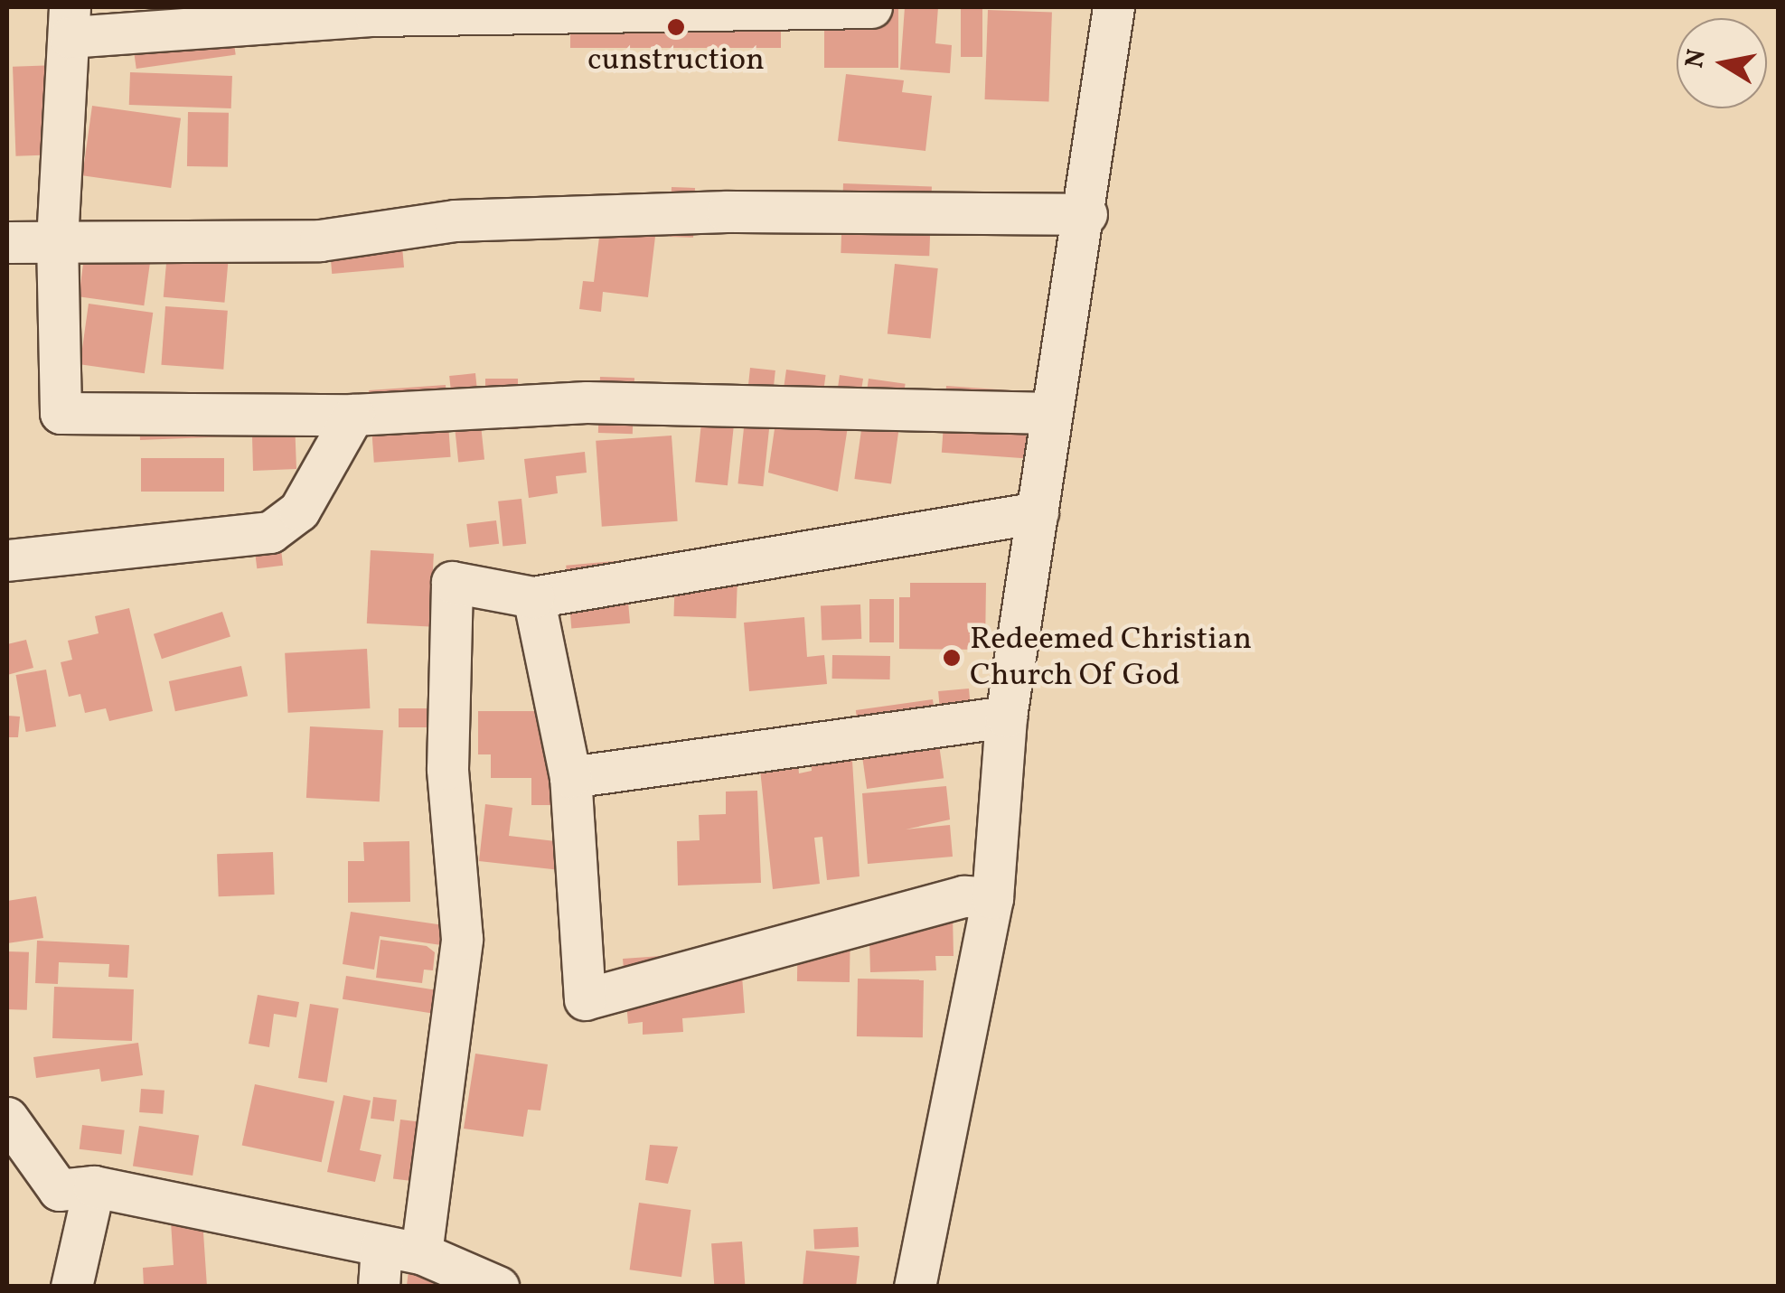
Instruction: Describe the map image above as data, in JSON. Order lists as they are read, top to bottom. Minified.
{"places":["cunstruction","Redeemed Christian Church Of God"],"north":"left"}
